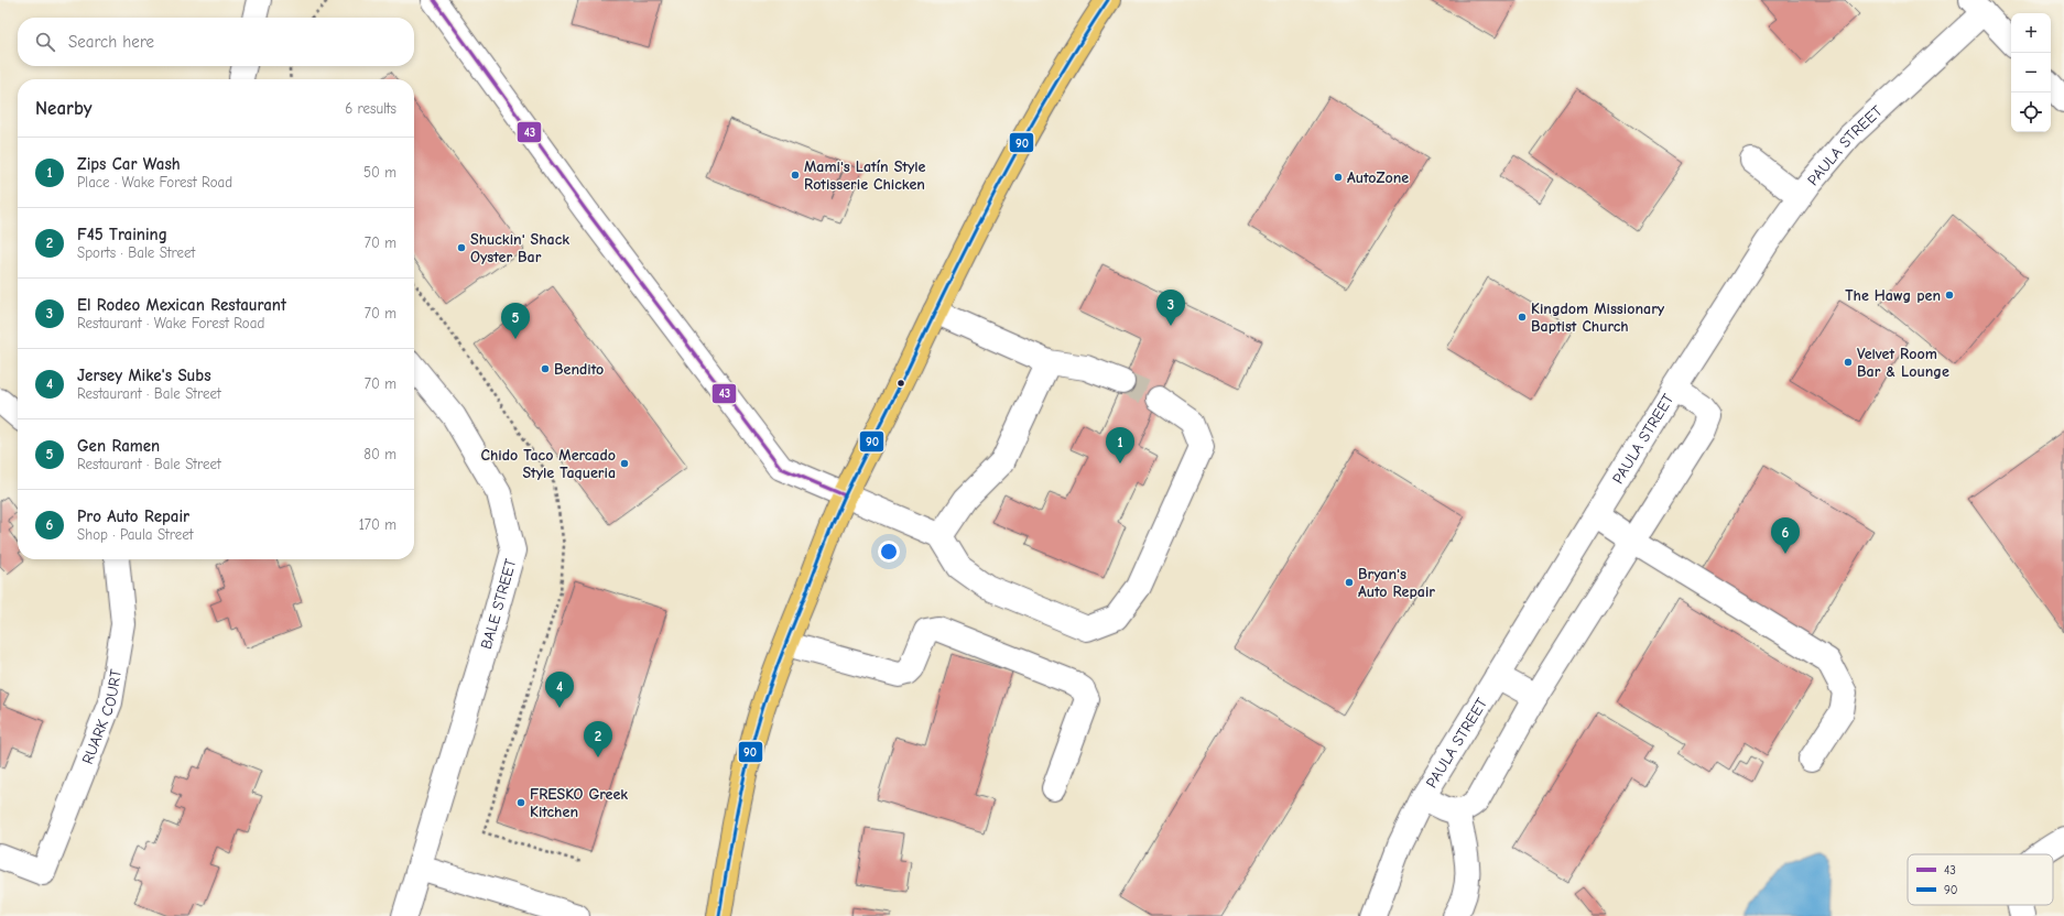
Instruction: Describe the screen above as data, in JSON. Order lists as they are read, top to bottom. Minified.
{"streets":{"street":["PAULA STREET","BALE STREET","RUARK COURT"]},"places":["Mami's Latín Style Rotisserie Chicken","AutoZone","Shuckin' Shack Oyster Bar","The Hawg pen","Kingdom Missionary Baptist Church","Velvet Room Bar & Lounge","Bendito","Chido Taco Mercado Style Taqueria","Bryan's Auto Repair","FRESKO Greek Kitchen"],"lines":["transit line 43","transit line 90"],"legend":["43","90"],"page":{"map_buttons":["+","−"],"search":"Search here","heading":["Nearby","6 results"],"list":[{"mark":"1","name":"Zips Car Wash","note":"Place · Wake Forest Road","value":"50 m"},{"mark":"2","name":"F45 Training","note":"Sports · Bale Street","value":"70 m"},{"mark":"3","name":"El Rodeo Mexican Restaurant","note":"Restaurant · Wake Forest Road","value":"70 m"},{"mark":"4","name":"Jersey Mike's Subs","note":"Restaurant · Bale Street","value":"70 m"},{"mark":"5","name":"Gen Ramen","note":"Restaurant · Bale Street","value":"80 m"},{"mark":"6","name":"Pro Auto Repair","note":"Shop · Paula Street","value":"170 m"}],"pins":["3","5","1","6","4","2"]}}
